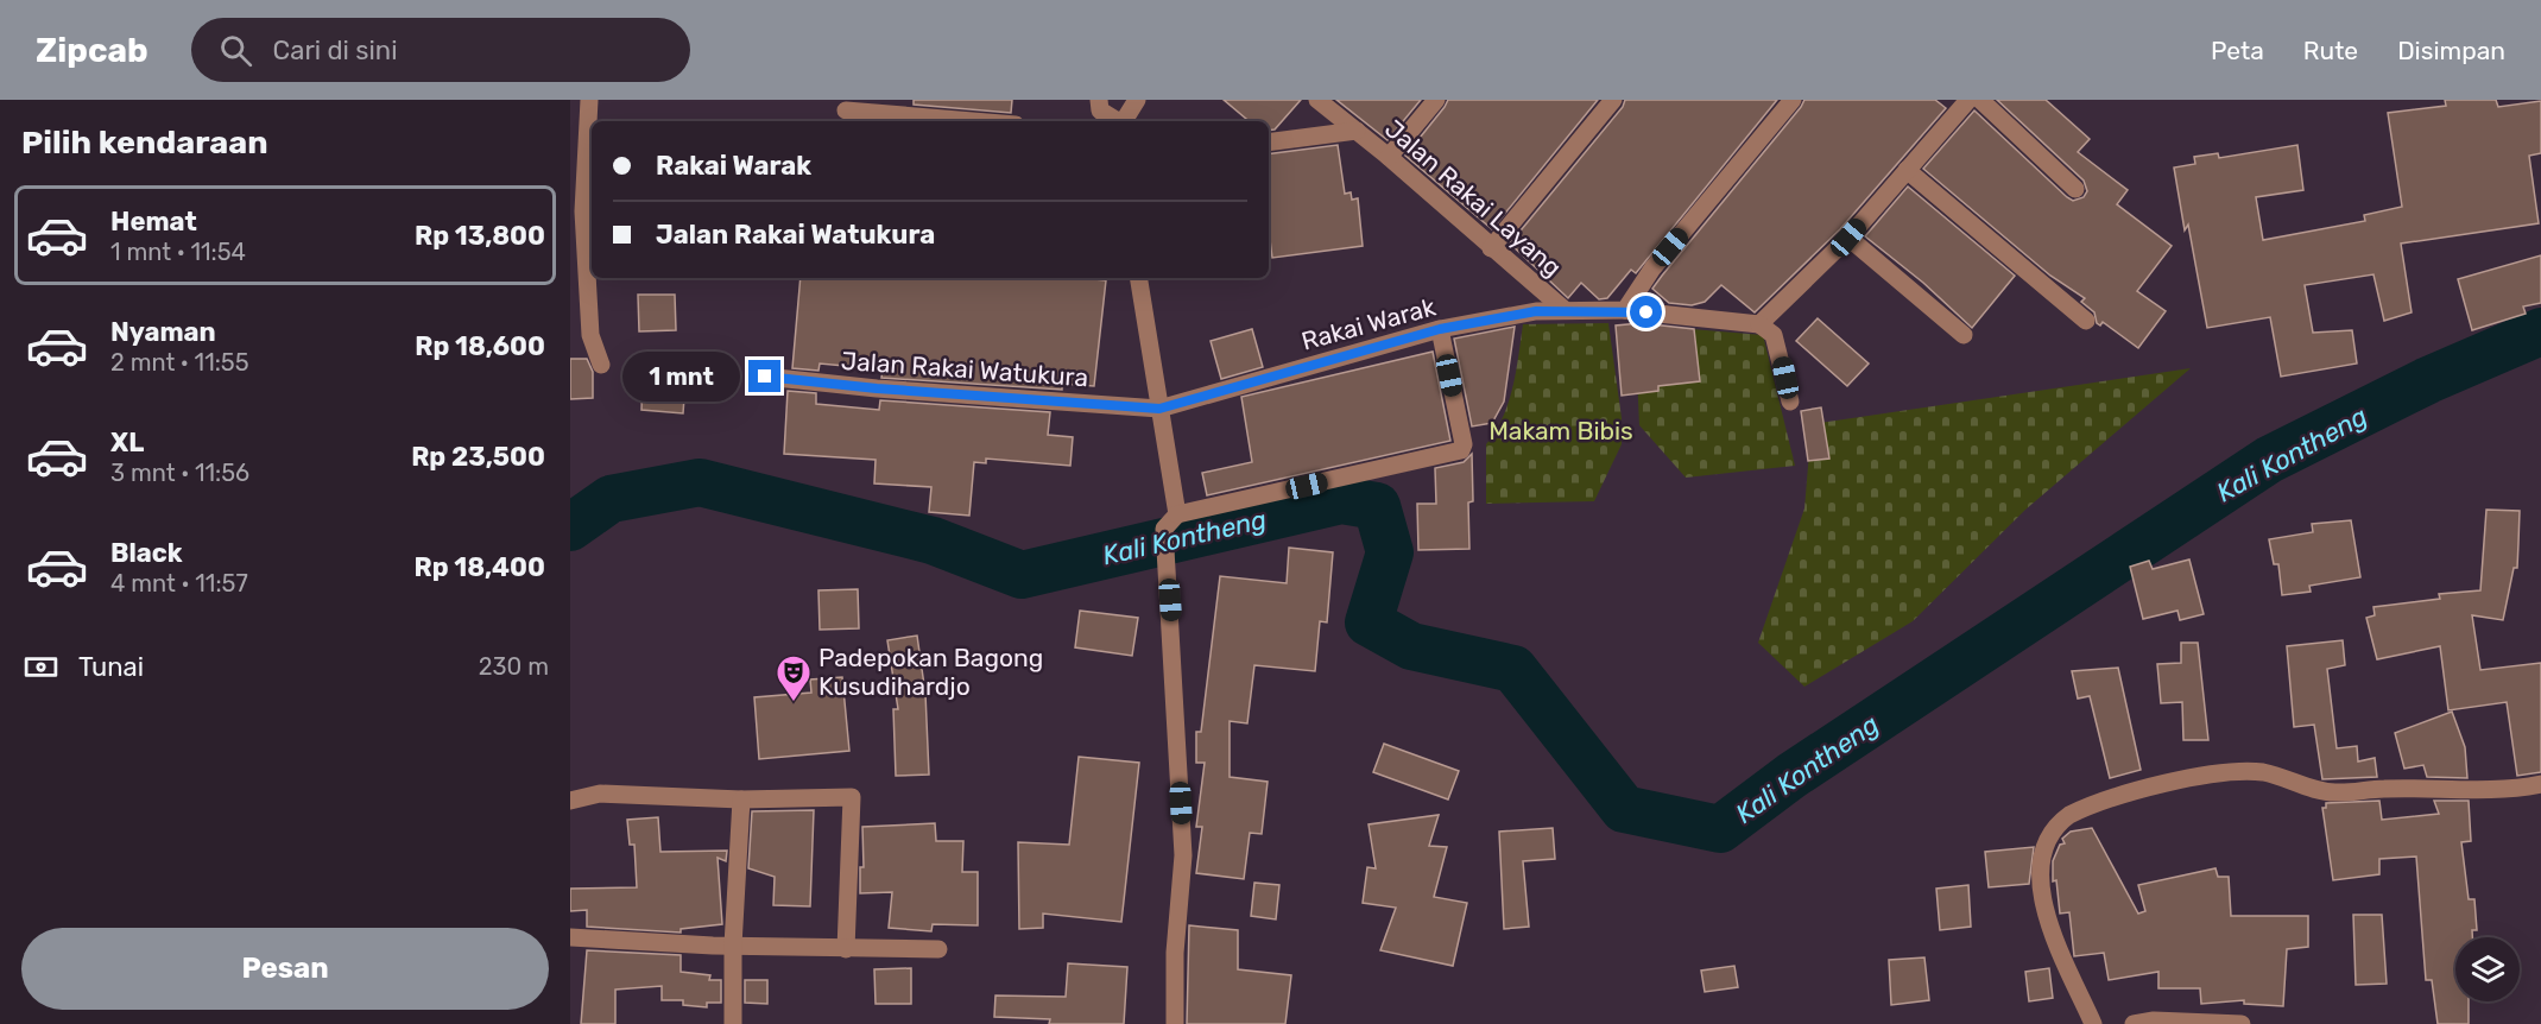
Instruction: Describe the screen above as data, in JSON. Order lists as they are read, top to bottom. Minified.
{"streets":{"street":["Jalan Rakai Layang","Rakai Warak","Jalan Rakai Watukura"]},"crossings":[["Jalan Rakai Layang","Rakai Warak"],["Rakai Warak","Jalan Rakai Watukura"]],"water":["Kali Kontheng"],"parks":["Makam Bibis"],"places":{"theatre":["Padepokan Bagong Kusudihardjo"]},"page":{"header":"Zipcab","search":"Cari di sini","nav":["Peta","Rute","Disimpan"],"heading":"Pilih kendaraan","banner":["Rakai Warak","Jalan Rakai Watukura"],"list":[{"name":"Hemat","note":"1 mnt · 11:54","value":"Rp 13,800"},{"name":"Nyaman","note":"2 mnt · 11:55","value":"Rp 18,600"},{"name":"XL","note":"3 mnt · 11:56","value":"Rp 23,500"},{"name":"Black","note":"4 mnt · 11:57","value":"Rp 18,400"}],"bubble":"1 mnt","pay":["Tunai","230 m"],"buttons":"Pesan"}}
